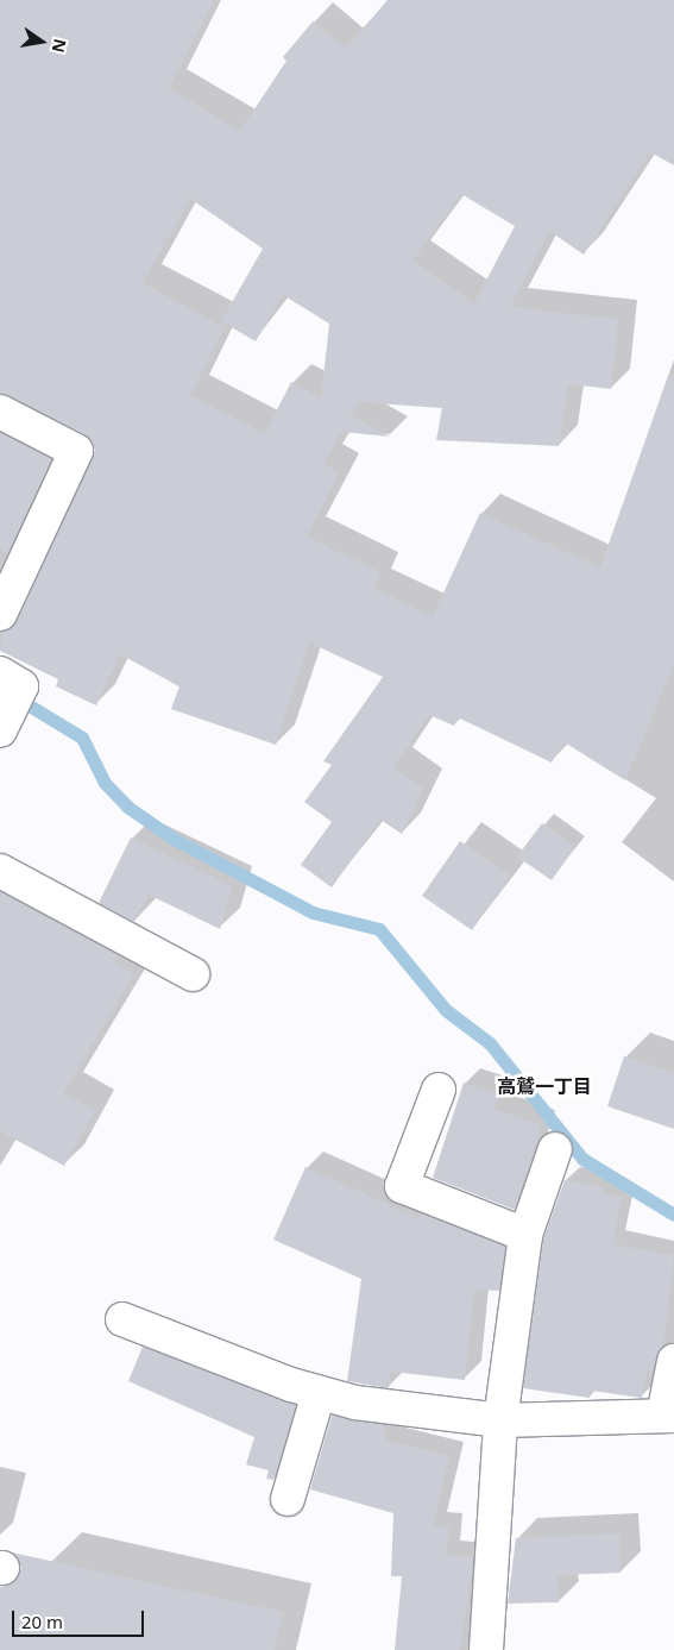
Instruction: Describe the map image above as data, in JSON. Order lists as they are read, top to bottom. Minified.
{"districts":["高鷲一丁目"],"scale_bar":"20 m","north":"right"}
